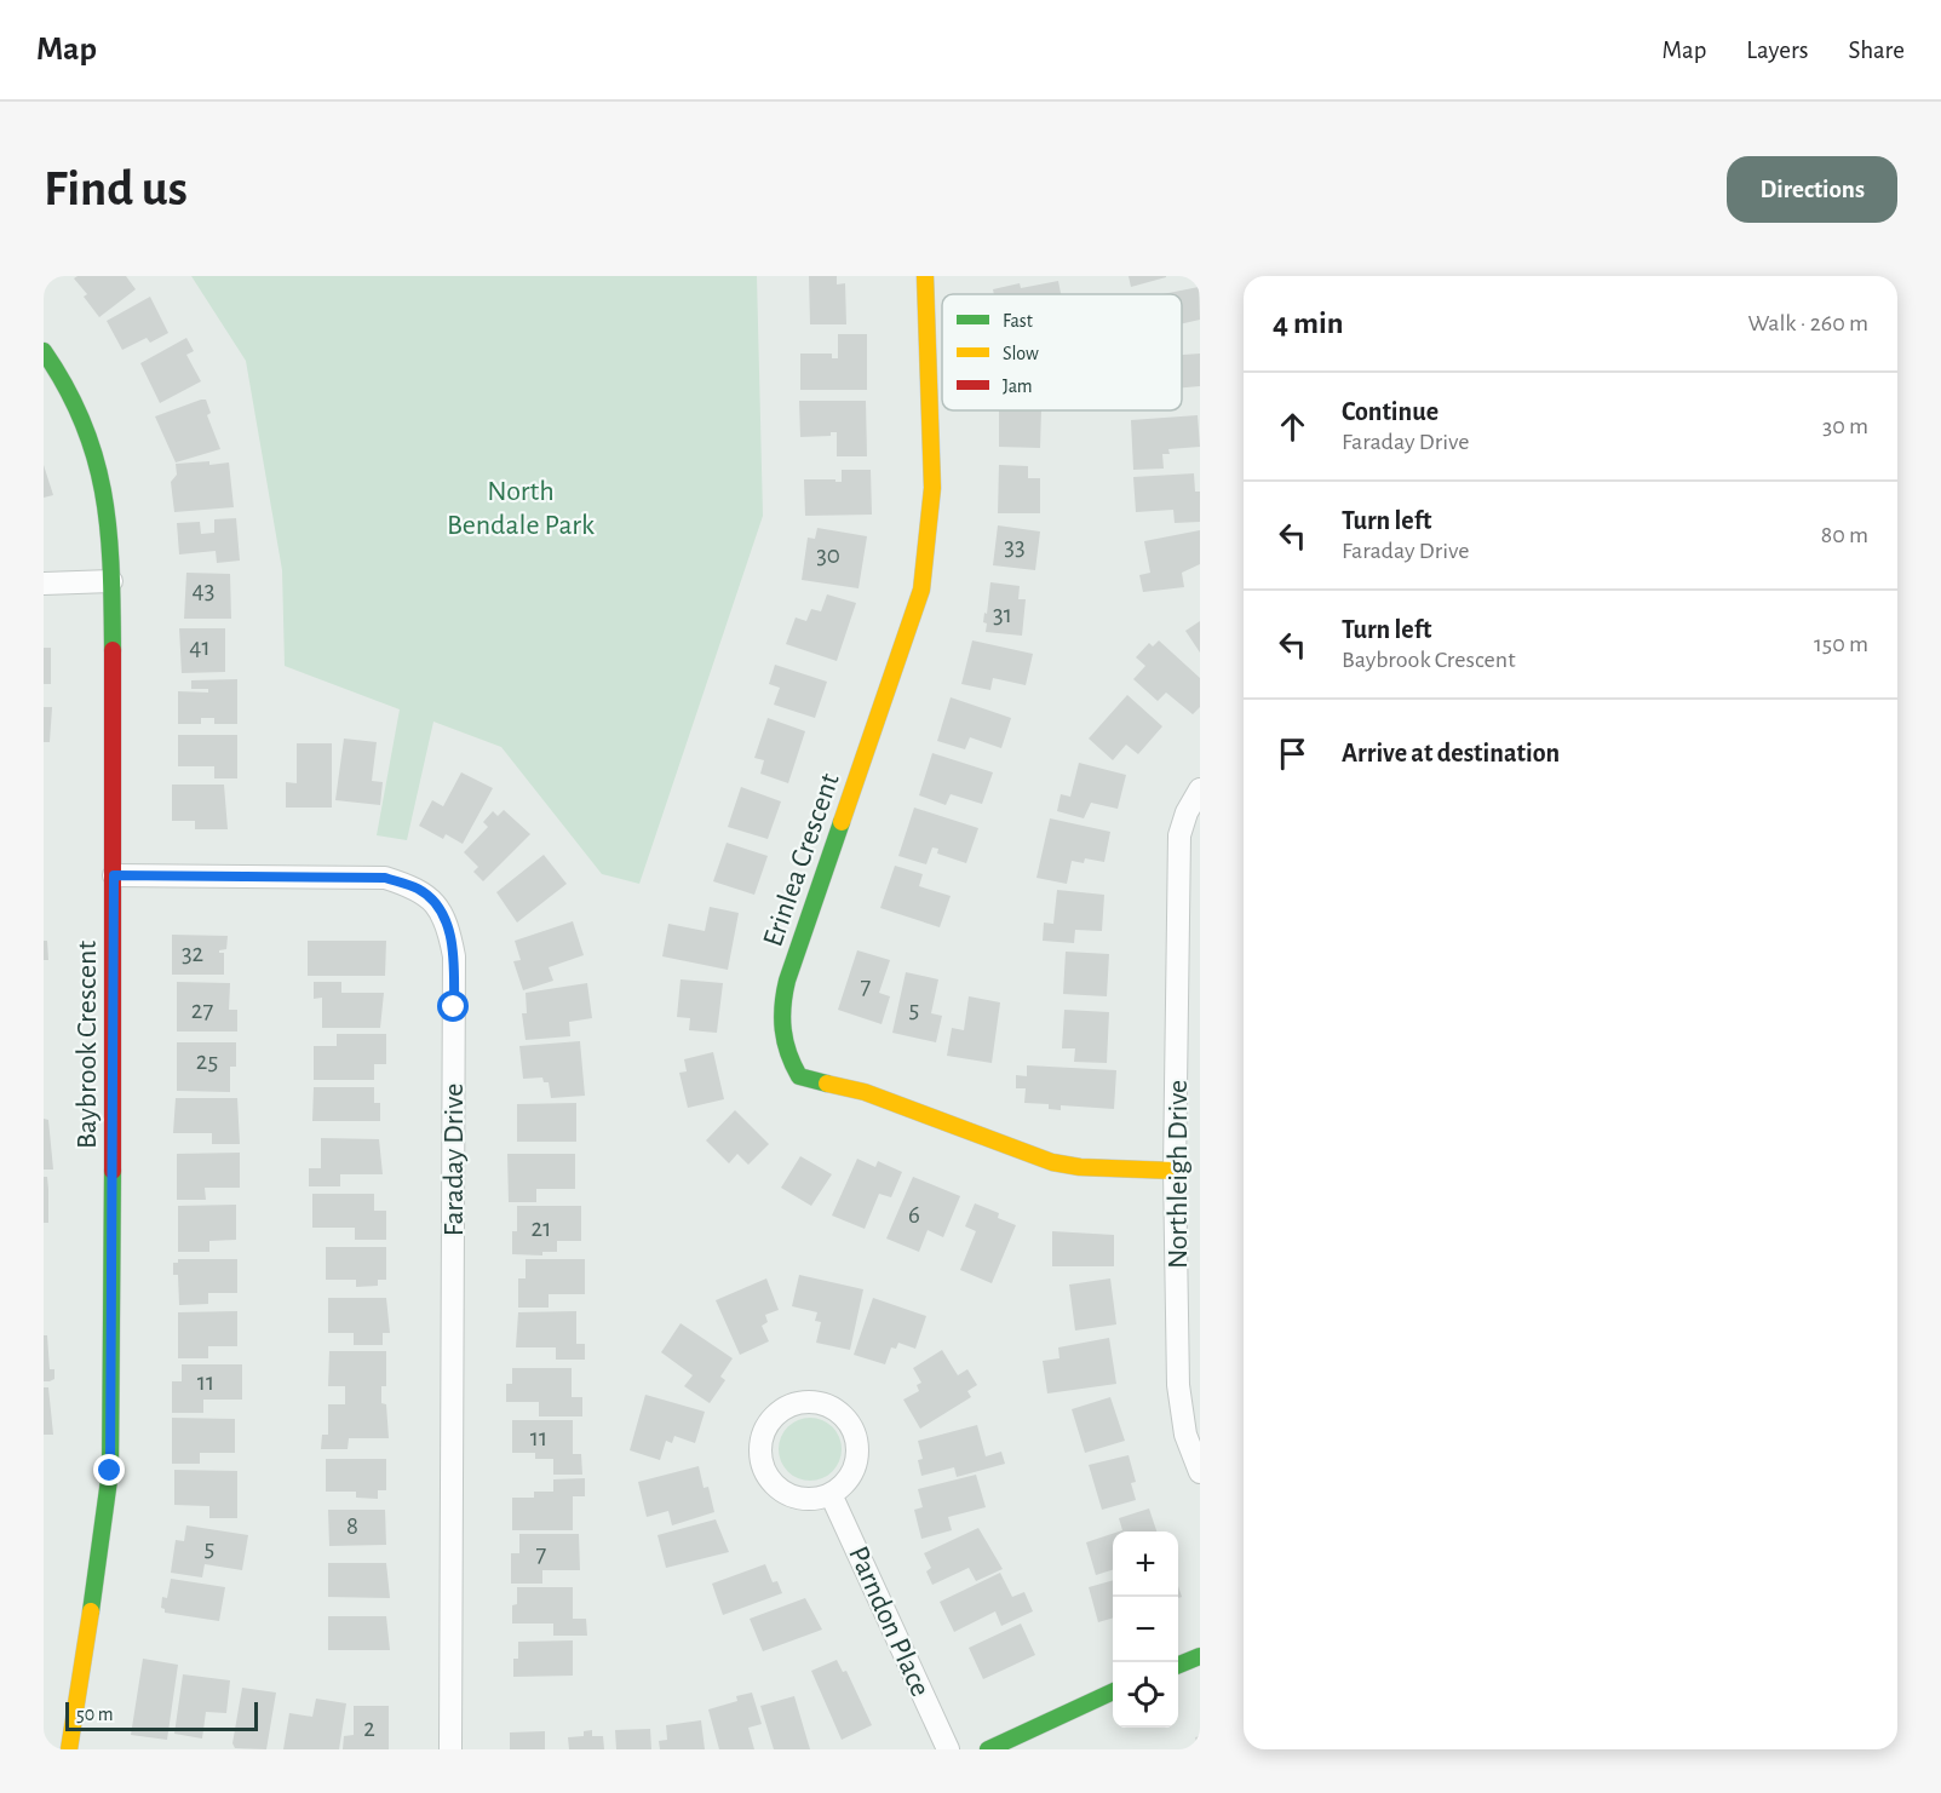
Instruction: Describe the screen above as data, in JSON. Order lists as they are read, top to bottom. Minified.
{"streets":{"street":["Erinlea Crescent","Baybrook Crescent","Faraday Drive","Northleigh Drive","Parndon Place"]},"crossings":[["Erinlea Crescent","Northleigh Drive"],["Baybrook Crescent","Faraday Drive"]],"parks":["North Bendale Park"],"house_numbers":["33","30","43","31","41","32","7","5","27","25","6","21","11","11","8","5","7","2"],"legend":["Fast","Slow","Jam"],"scale_bar":"50 m","page":{"header":"Map","nav":["Map","Layers","Share"],"buttons":"Directions","title":"Find us","heading":["4 min","Walk · 260 m"],"list":[["Continue","Faraday Drive","30 m"],["Turn left","Faraday Drive","80 m"],["Turn left","Baybrook Crescent","150 m"],"Arrive at destination"],"map_buttons":["+","−"],"scale":"50 m"}}
